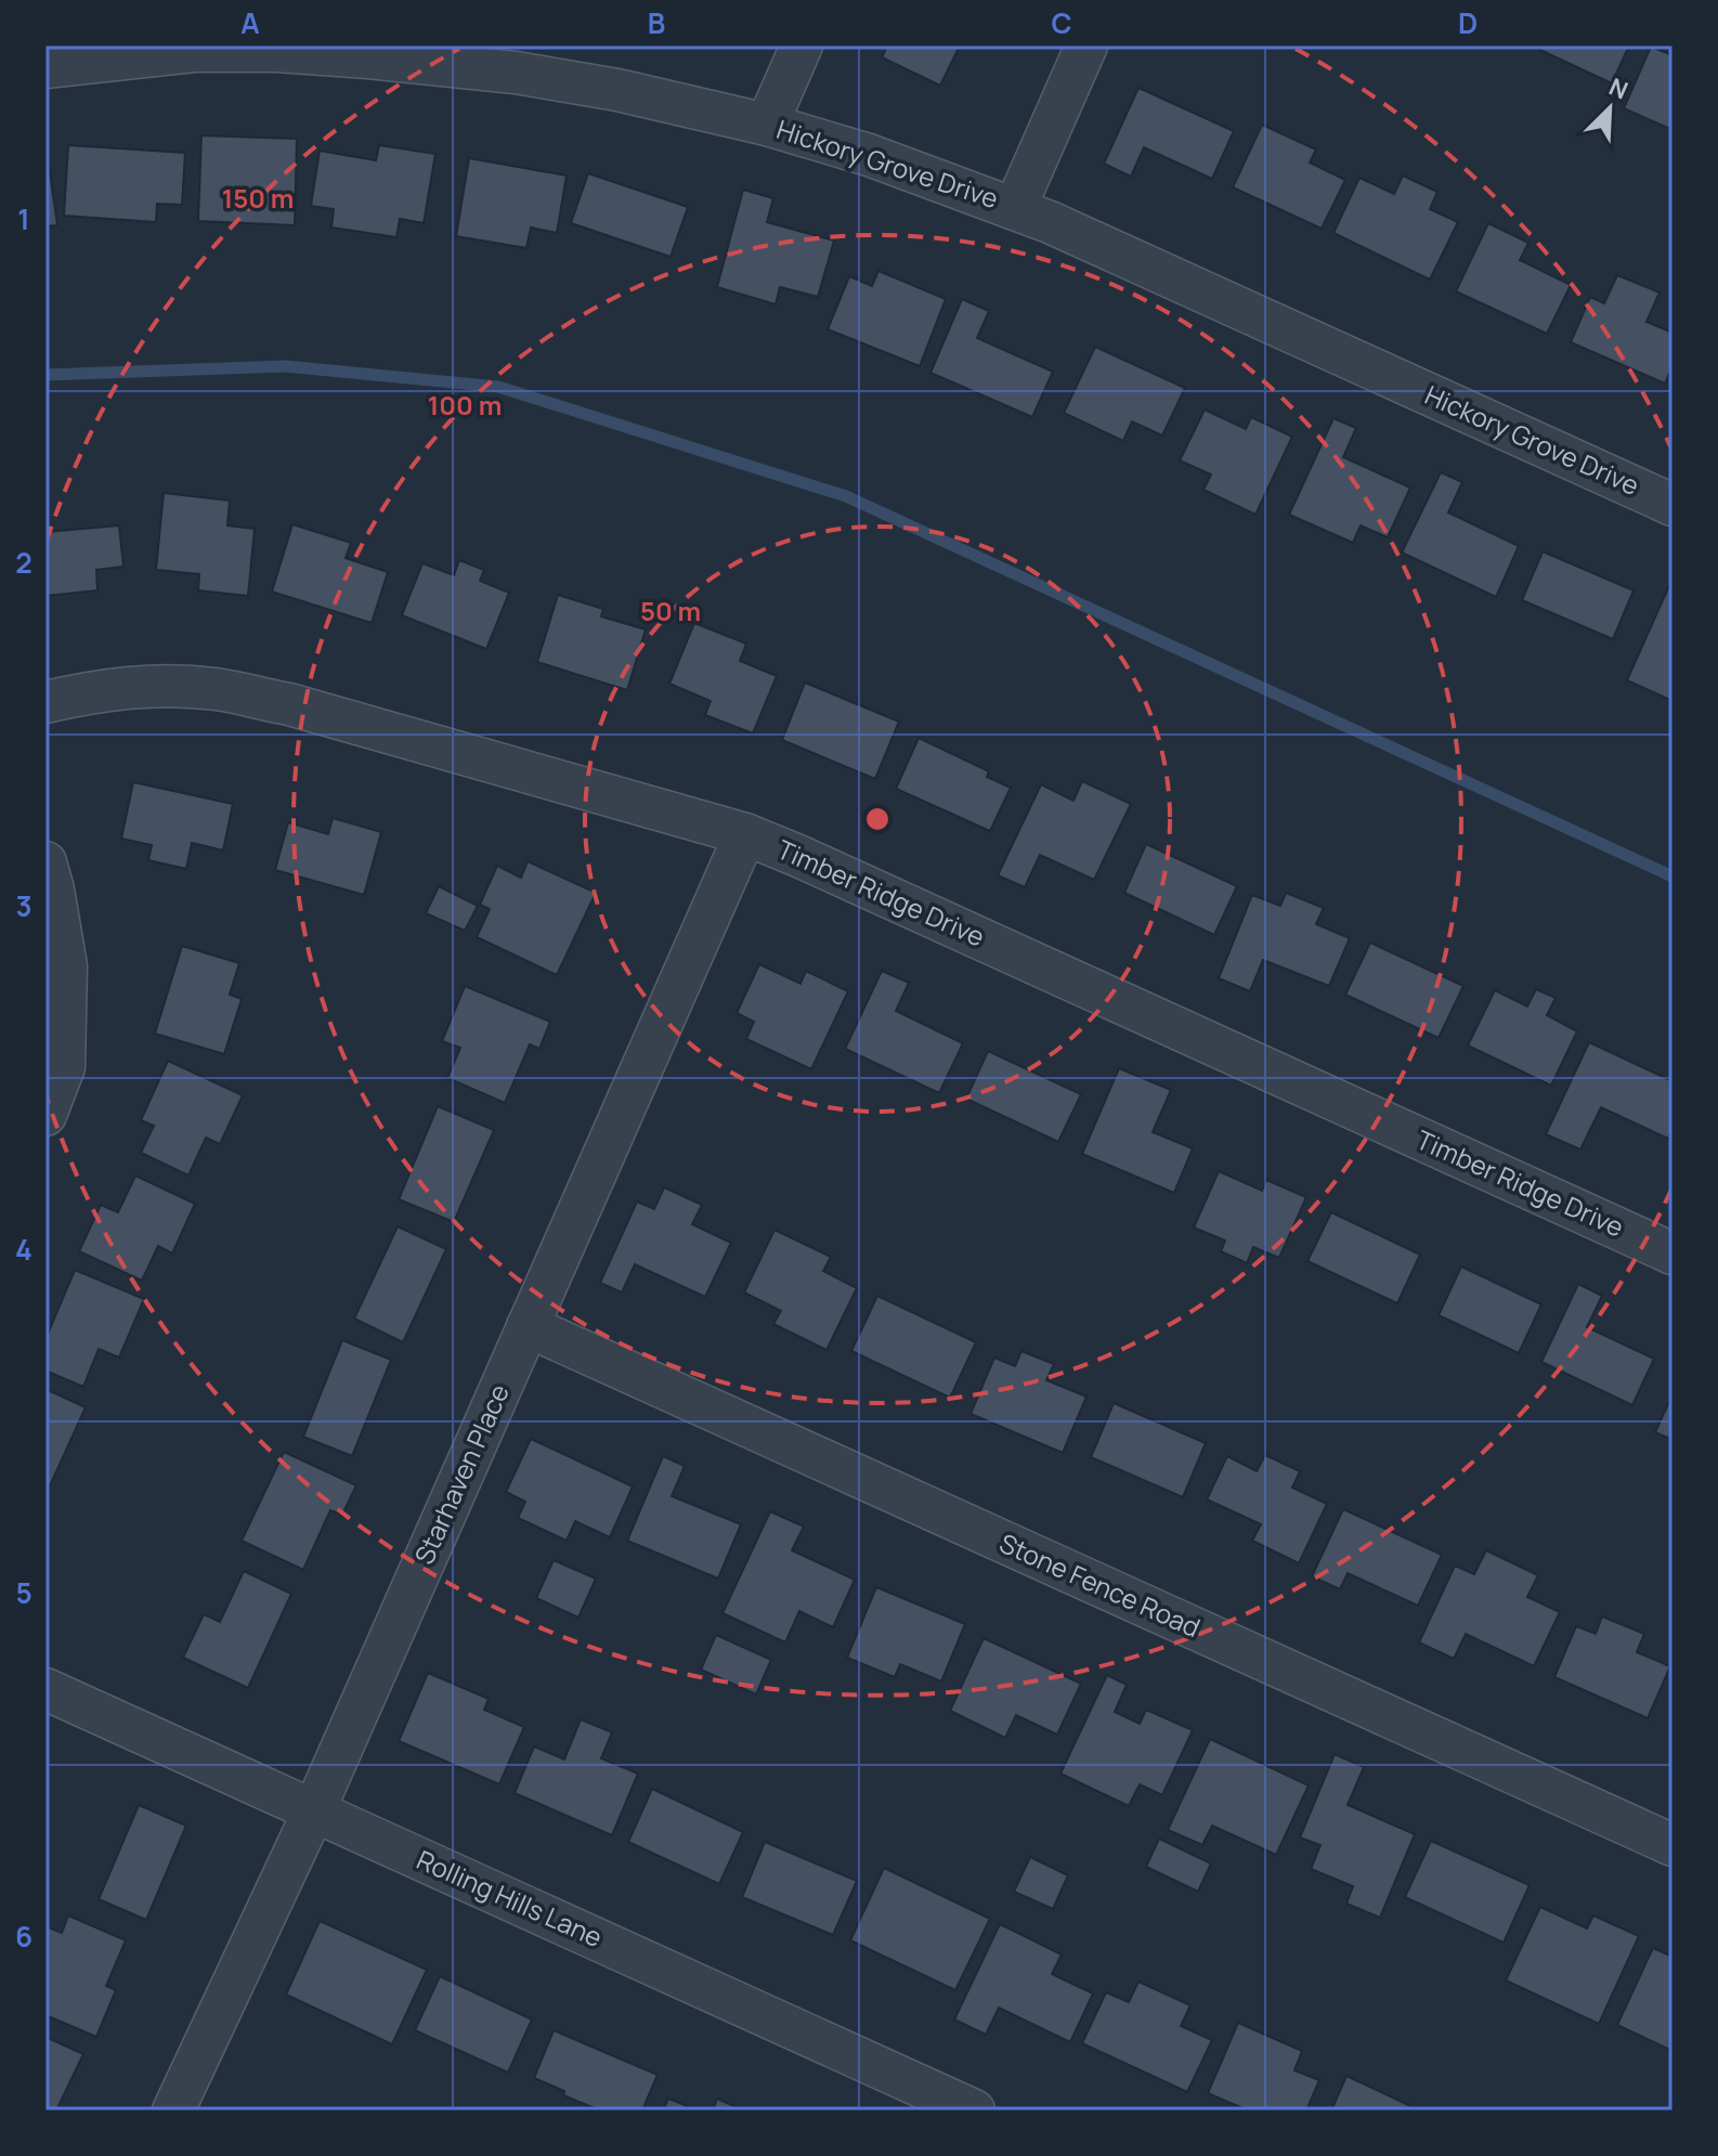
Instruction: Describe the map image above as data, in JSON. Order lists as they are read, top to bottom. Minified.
{"streets":{"street":["Hickory Grove Drive","Timber Ridge Drive","Starhaven Place","Stone Fence Road","Rolling Hills Lane"]},"crossings":[["Timber Ridge Drive","Starhaven Place"],["Starhaven Place","Stone Fence Road"],["Starhaven Place","Rolling Hills Lane"]],"north":"top right","grid":{"columns":["A","B","C","D"],"rows":["1","2","3","4","5","6"]},"rings":["150 m","100 m","50 m"]}
